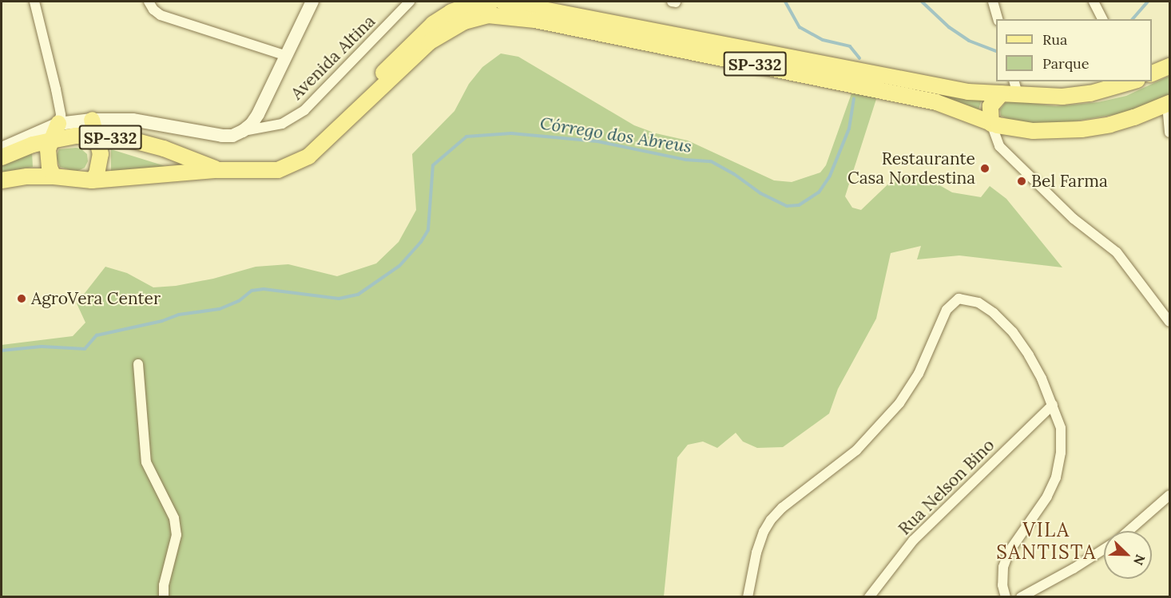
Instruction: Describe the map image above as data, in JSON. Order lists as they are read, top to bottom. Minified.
{"streets":{"main road":["SP-332"],"street":["Avenida Altina","Rua Nelson Bino"]},"districts":["VILA SANTISTA"],"water":["Córrego dos Abreus"],"places":["Restaurante Casa Nordestina","Bel Farma","AgroVera Center"],"legend":["Rua","Parque"],"north":"bottom right"}
